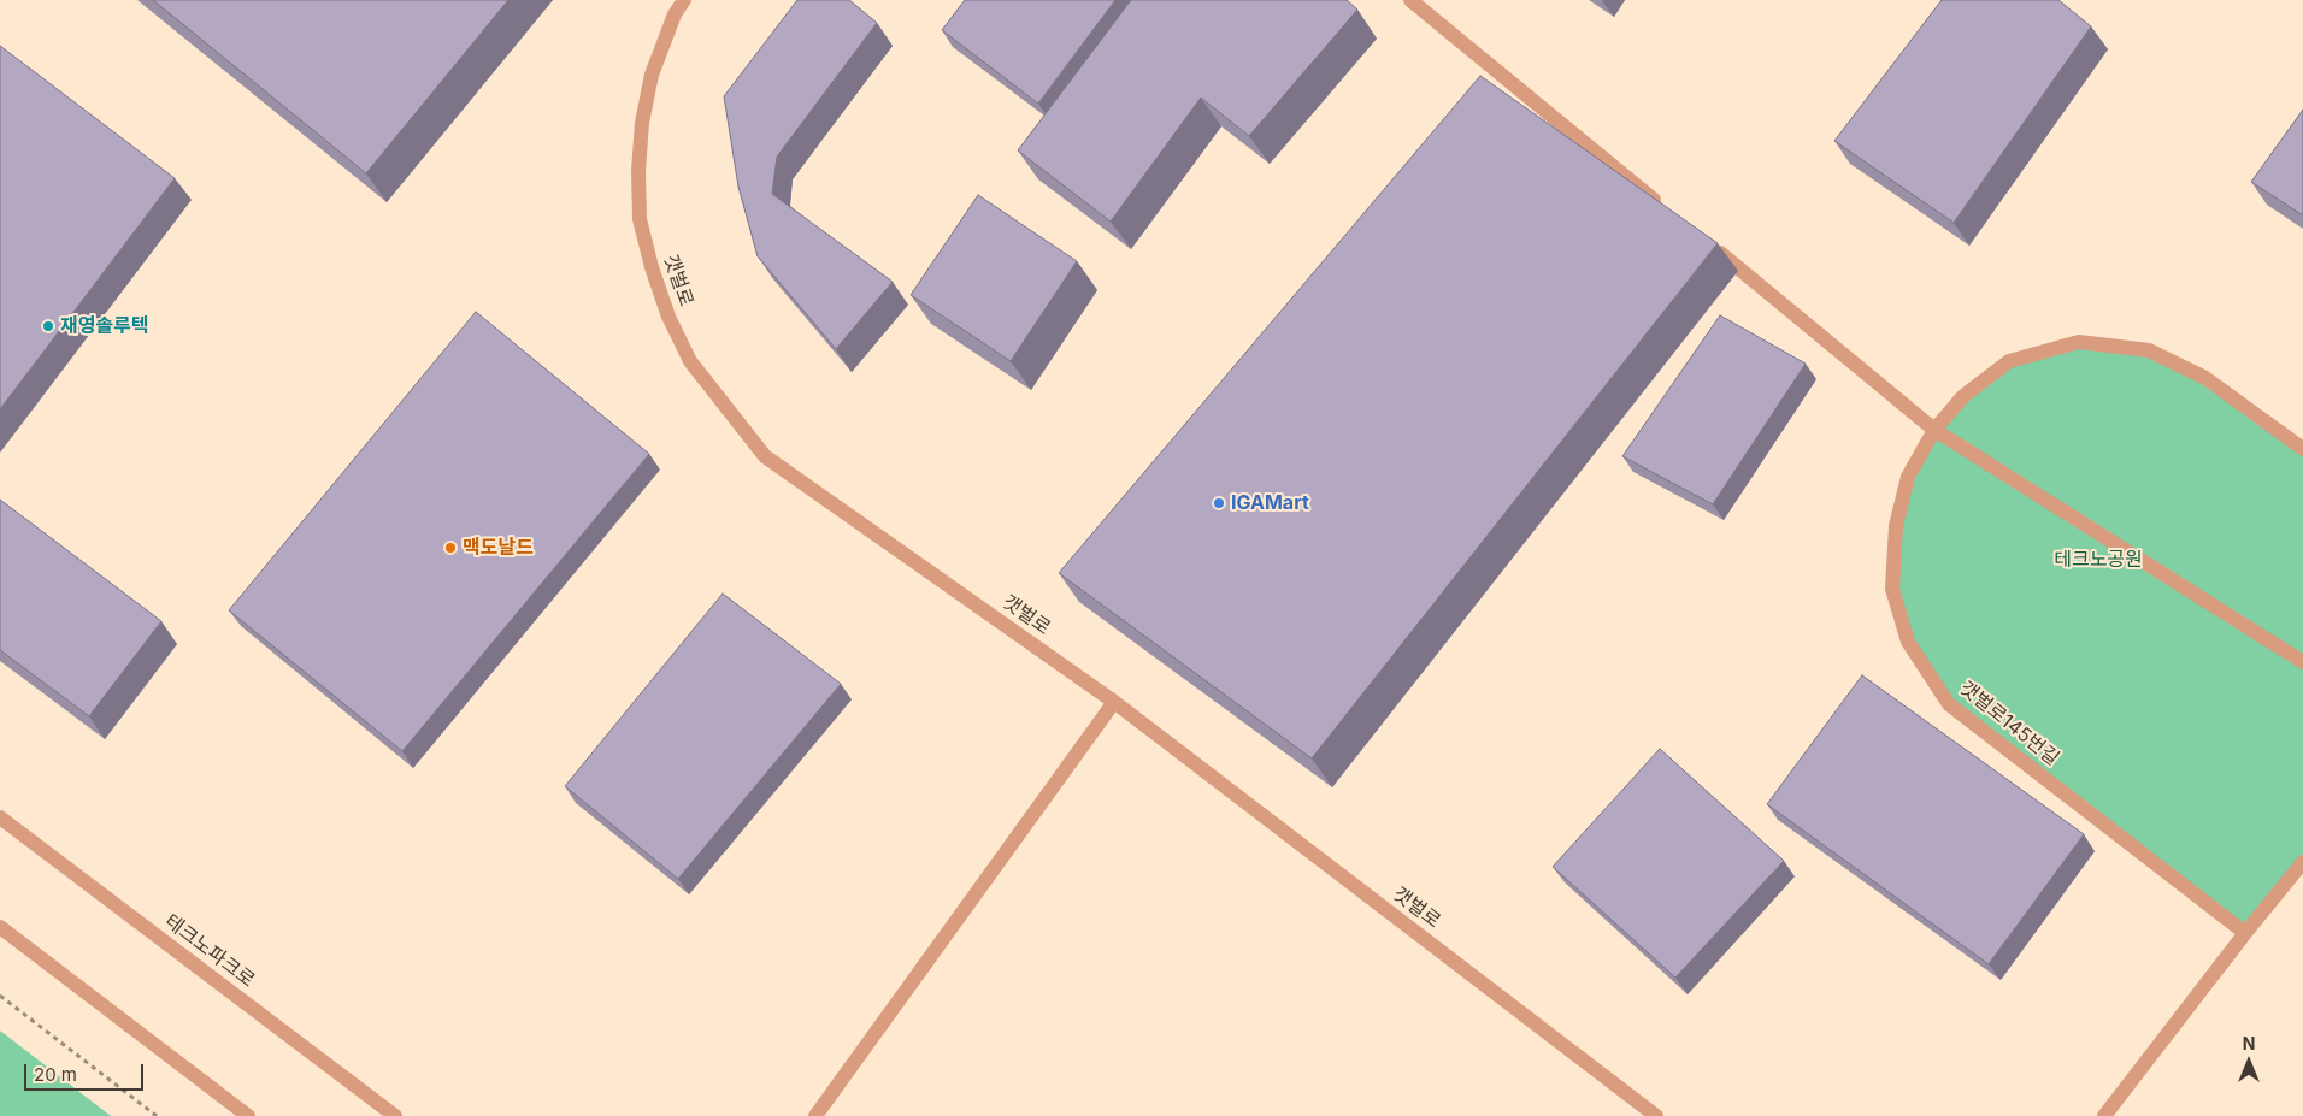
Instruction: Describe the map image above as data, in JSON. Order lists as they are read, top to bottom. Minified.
{"streets":{"street":["갯벌로","갯벌로145번길","테크노파크로"]},"parks":["테크노공원"],"places":["재영솔루텍","IGAMart","맥도날드"],"scale_bar":"20 m","north":"top"}
